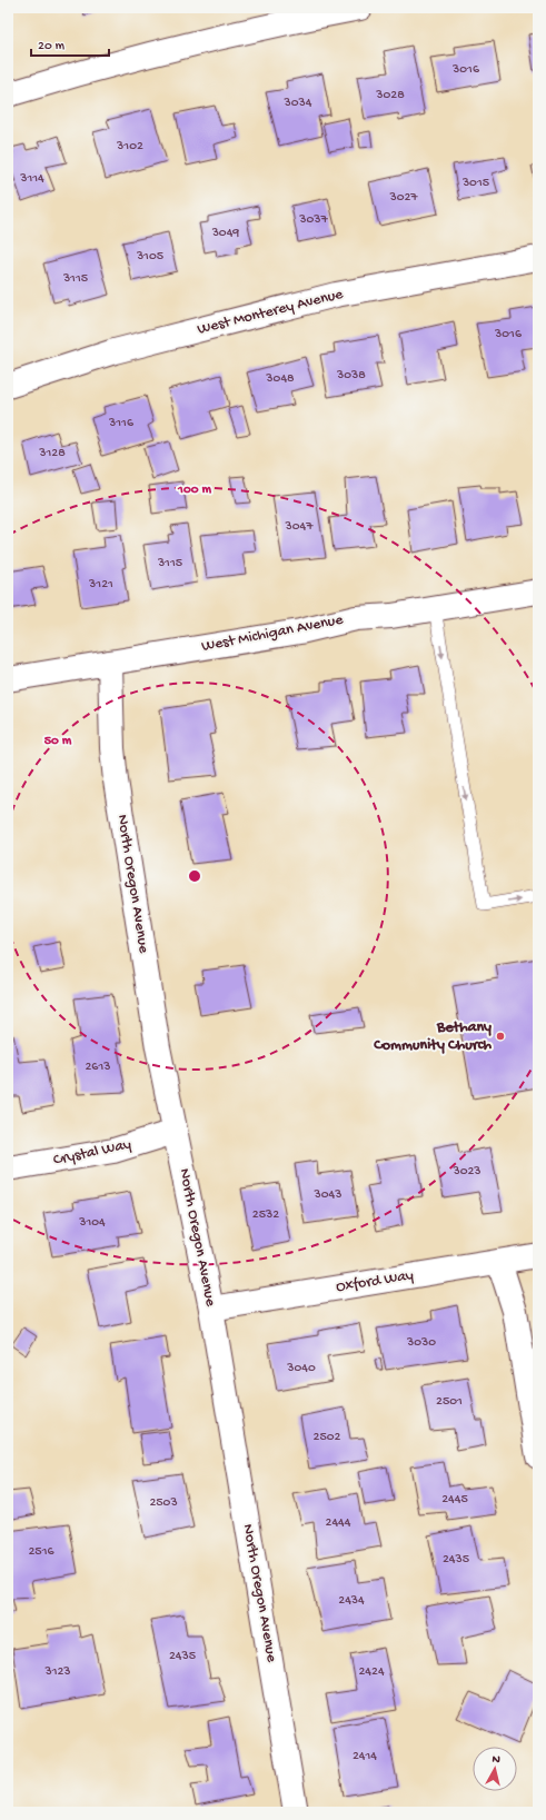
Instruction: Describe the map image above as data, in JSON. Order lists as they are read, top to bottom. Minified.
{"streets":{"street":["West Monterey Avenue","West Michigan Avenue","North Oregon Avenue","Crystal Way","Oxford Way"]},"crossings":[["West Michigan Avenue","North Oregon Avenue"],["North Oregon Avenue","Crystal Way"],["North Oregon Avenue","Oxford Way"]],"places":["Bethany Community Church"],"house_numbers":["3016","3028","3034","3102","3114","3015","3027","3037","3049","3105","3115","3016","3038","3048","3116","3128","3047","3115","3121","2613","3023","3043","2532","3104","3030","3040","2501","2502","2445","2503","2444","2516","2435","2434","2435","3123","2424","2414"],"scale_bar":"20 m","north":"top","rings":["100 m","50 m"]}
